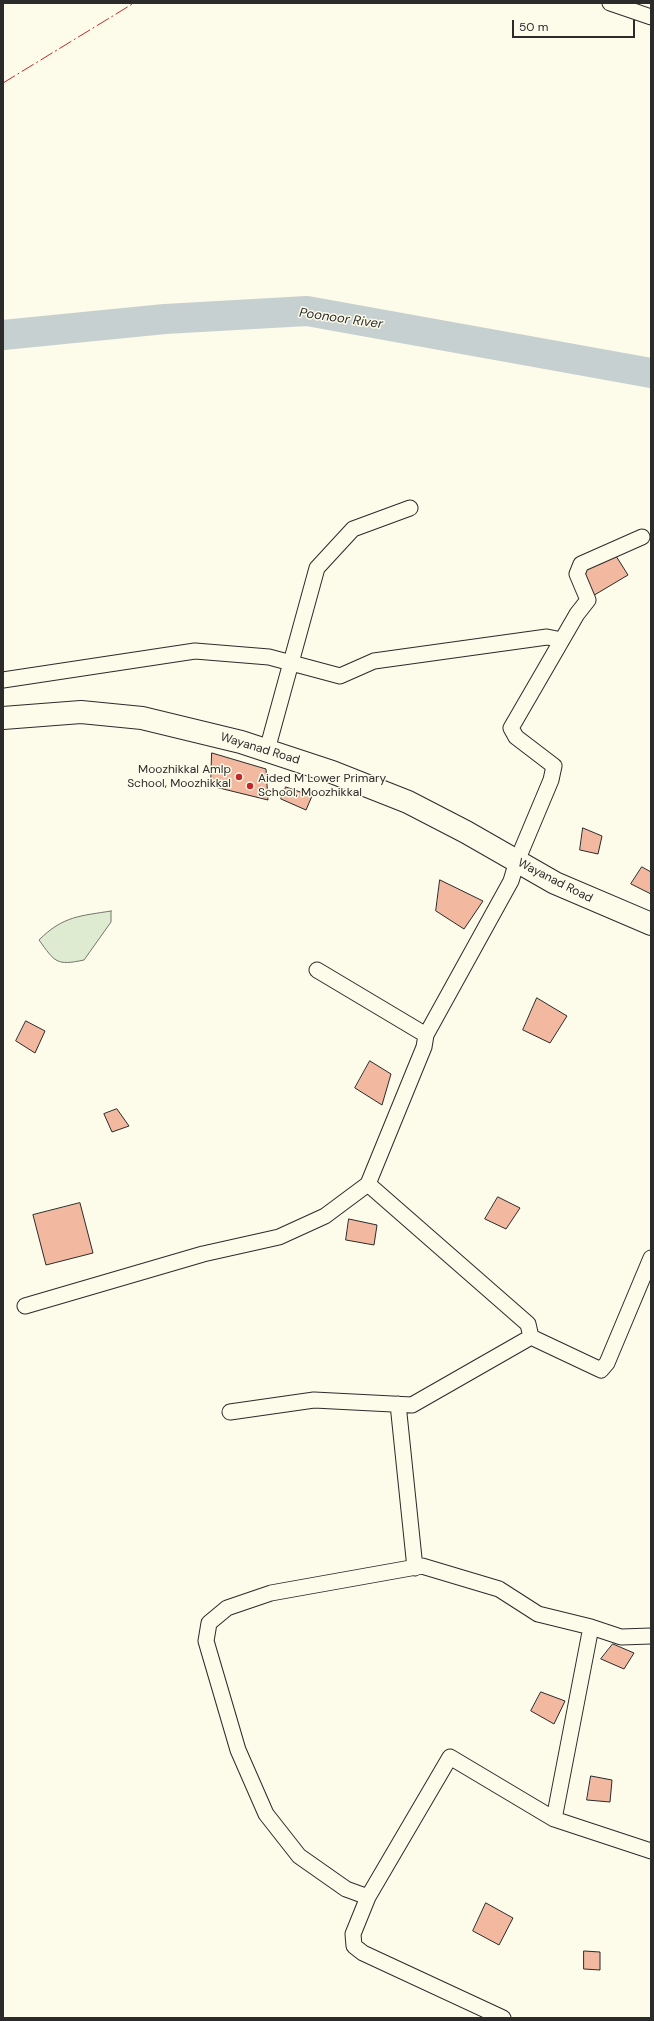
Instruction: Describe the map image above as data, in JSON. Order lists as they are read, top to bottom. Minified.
{"streets":{"highway":["Wayanad Road"]},"water":["Poonoor River"],"places":["Moozhikkal Amlp School, Moozhikkal","Aided M Lower Primary School, Moozhikkal"],"scale_bar":"50 m"}
